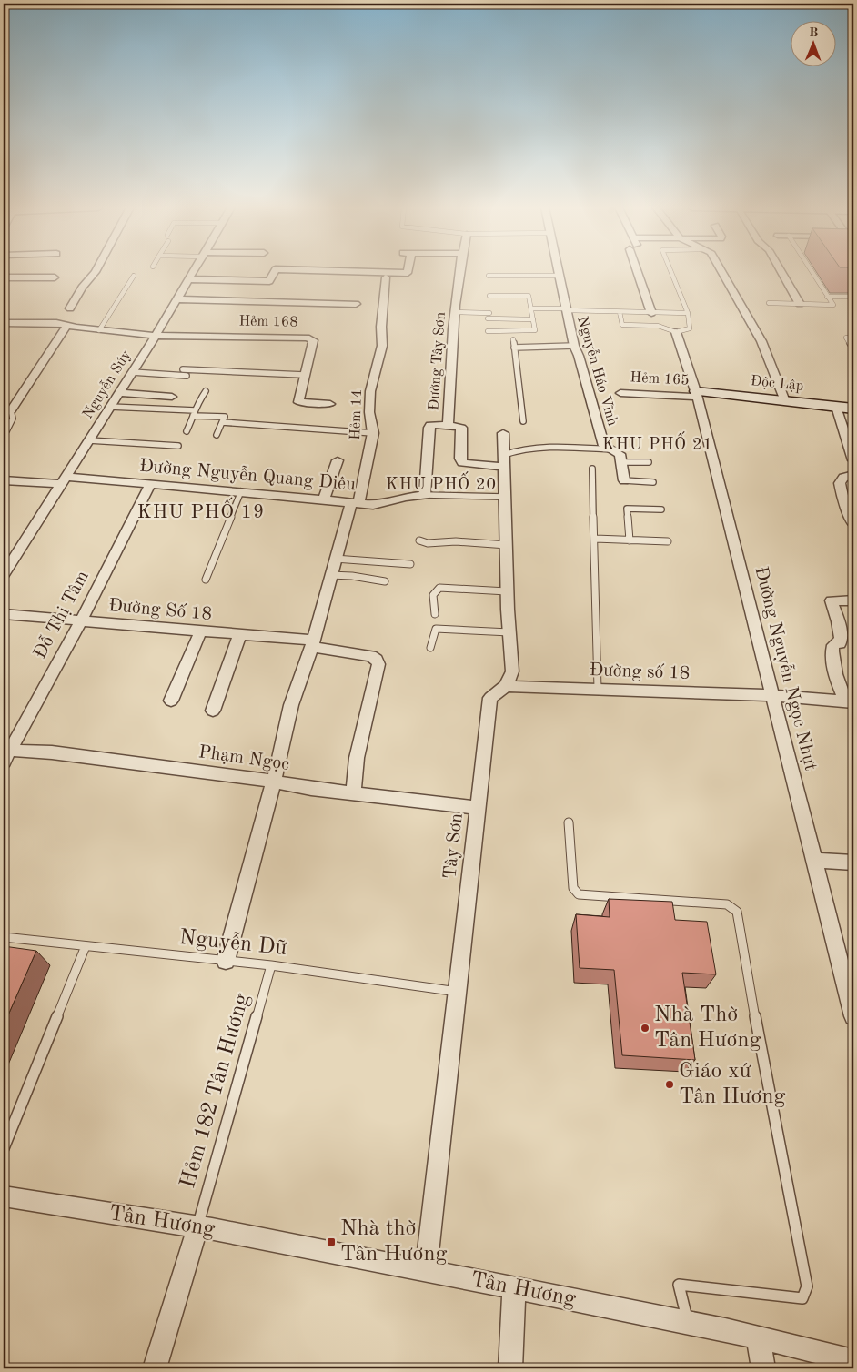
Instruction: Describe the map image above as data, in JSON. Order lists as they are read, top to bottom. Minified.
{"streets":{"street":["Hẻm 168","Đường Tây Sơn","Nguyễn Háo Vĩnh","Hẻm 165","Độc Lập","Nguyễn Súy","Hẻm 14","Đường Nguyễn Quang Diêu","Đường Số 18","Đỗ Thị Tâm","Đường Nguyễn Ngọc Nhựt","Đường số 18","Phạm Ngọc","Tây Sơn","Tân Hương"],"lane":["Nguyễn Dữ","Hẻm 182 Tân Hương"]},"crossings":[["Hẻm 168","Nguyễn Súy"],["Hẻm 165","Độc Lập"],["Hẻm 165","Đường Nguyễn Ngọc Nhựt"],["Độc Lập","Đường Nguyễn Ngọc Nhựt"],["Nguyễn Súy","Đường Nguyễn Quang Diêu"],["Hẻm 14","Đường Nguyễn Quang Diêu"],["Hẻm 14","Đường Số 18"],["Hẻm 14","Phạm Ngọc"],["Hẻm 14","Nguyễn Dữ"],["Đường Nguyễn Quang Diêu","Đỗ Thị Tâm"],["Đường Số 18","Đỗ Thị Tâm"],["Đường Số 18","Phạm Ngọc"],["Đỗ Thị Tâm","Phạm Ngọc"],["Đường Nguyễn Ngọc Nhựt","Đường số 18"],["Đường số 18","Tây Sơn"],["Phạm Ngọc","Tây Sơn"],["Tây Sơn","Nguyễn Dữ"],["Tây Sơn","Tân Hương"],["Nguyễn Dữ","Hẻm 182 Tân Hương"],["Hẻm 182 Tân Hương","Tân Hương"]],"districts":["KHU PHỐ 21","KHU PHỐ 20","KHU PHỐ 19"],"places":{"other":["Nhà Thờ Tân Hương","Giáo xứ Tân Hương"],"transit":["Nhà thờ Tân Hương"]},"north":"top"}
